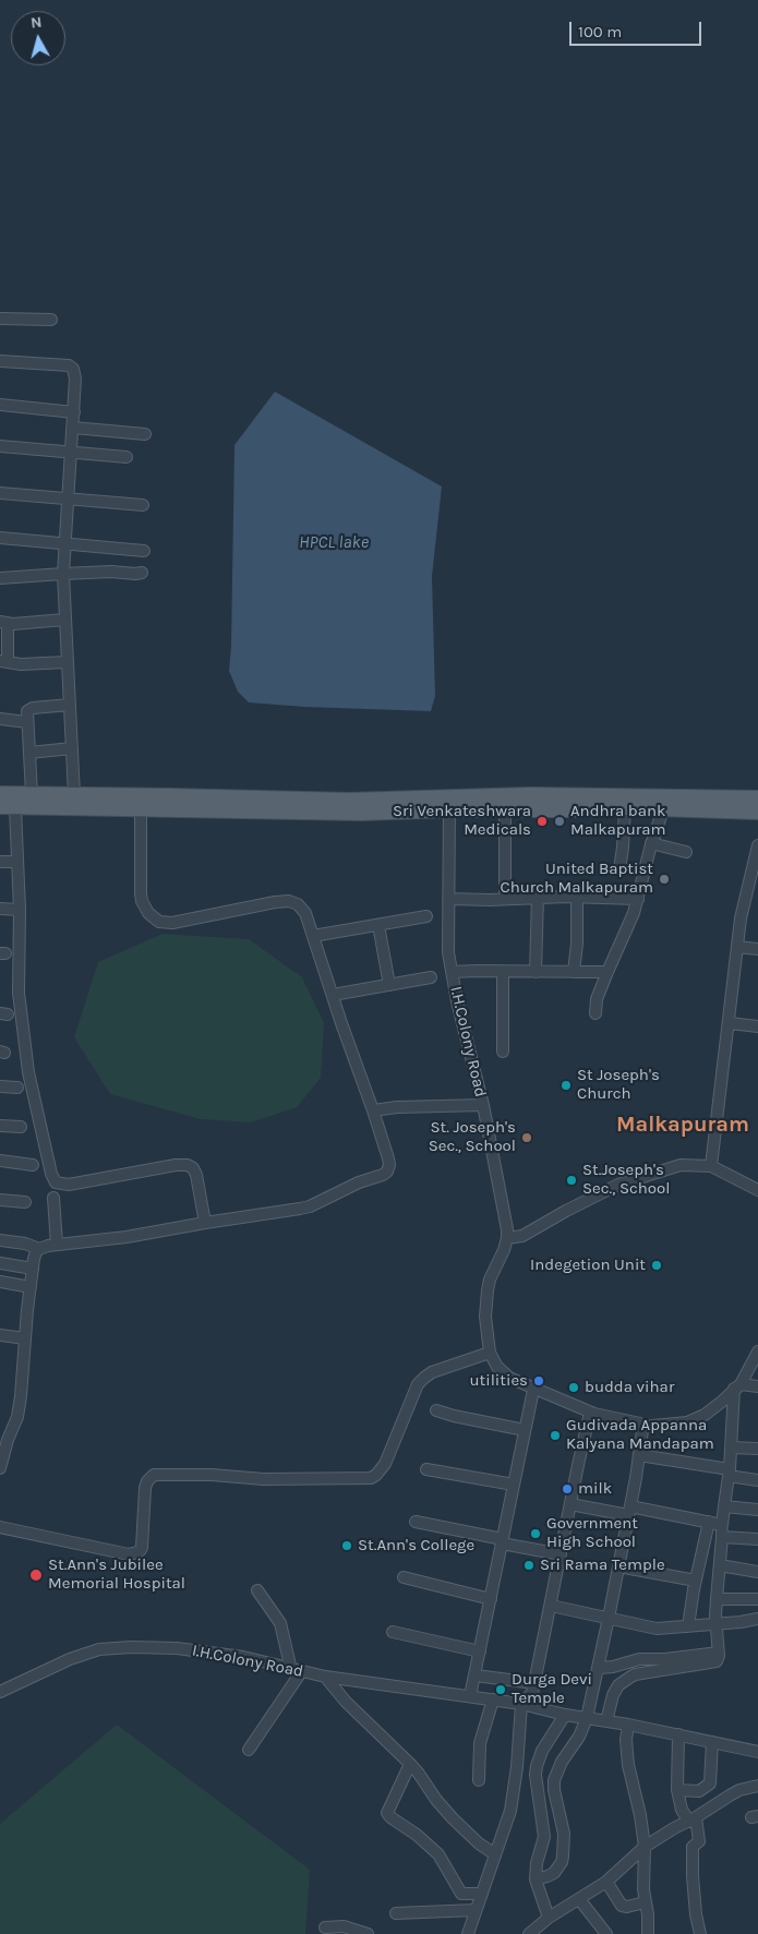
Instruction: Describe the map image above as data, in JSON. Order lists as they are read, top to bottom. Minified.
{"streets":{"street":["I.H.Colony Road"]},"districts":["Malkapuram"],"water":["HPCL lake"],"places":["Sri Venkateshwara Medicals","Andhra bank Malkapuram","United Baptist Church Malkapuram","St Joseph's Church","St. Joseph's Sec., School","St.Joseph's Sec., School","Indegetion Unit","utilities","budda vihar","Gudivada Appanna Kalyana Mandapam","milk","Government High School","St.Ann's College","Sri Rama Temple","St.Ann's Jubilee Memorial Hospital","Durga Devi Temple"],"scale_bar":"100 m","north":"top"}
